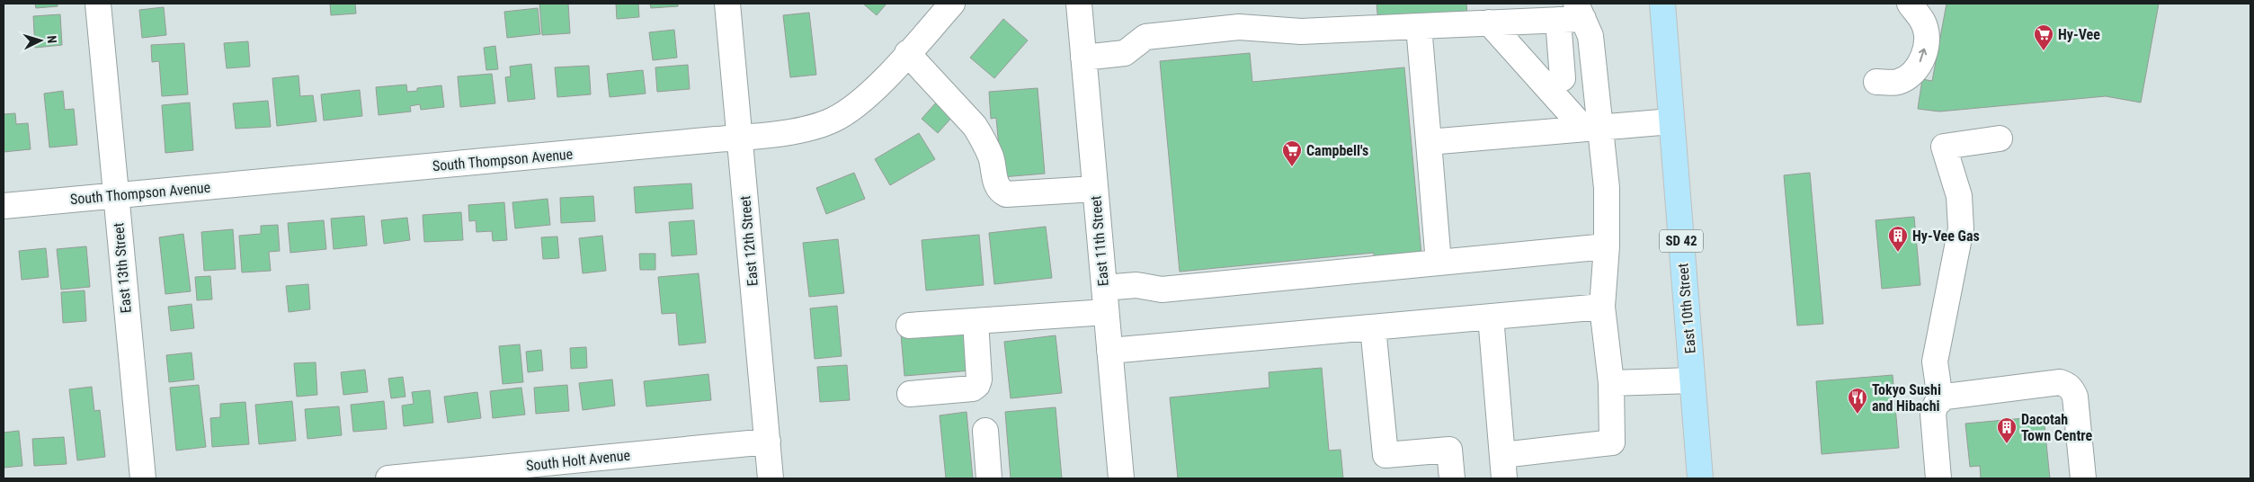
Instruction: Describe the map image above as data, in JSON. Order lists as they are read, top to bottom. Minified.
{"streets":{"main road":["SD 42","East 10th Street"],"street":["South Thompson Avenue","East 12th Street","East 11th Street","East 13th Street","South Holt Avenue"]},"crossings":[["South Thompson Avenue","East 12th Street"],["South Thompson Avenue","East 13th Street"],["East 12th Street","South Holt Avenue"]],"places":{"supermarket":["Hy-Vee","Campbell's"],"building":["Hy-Vee Gas","Dacotah Town Centre"],"restaurant":["Tokyo Sushi and Hibachi"]},"north":"right"}
